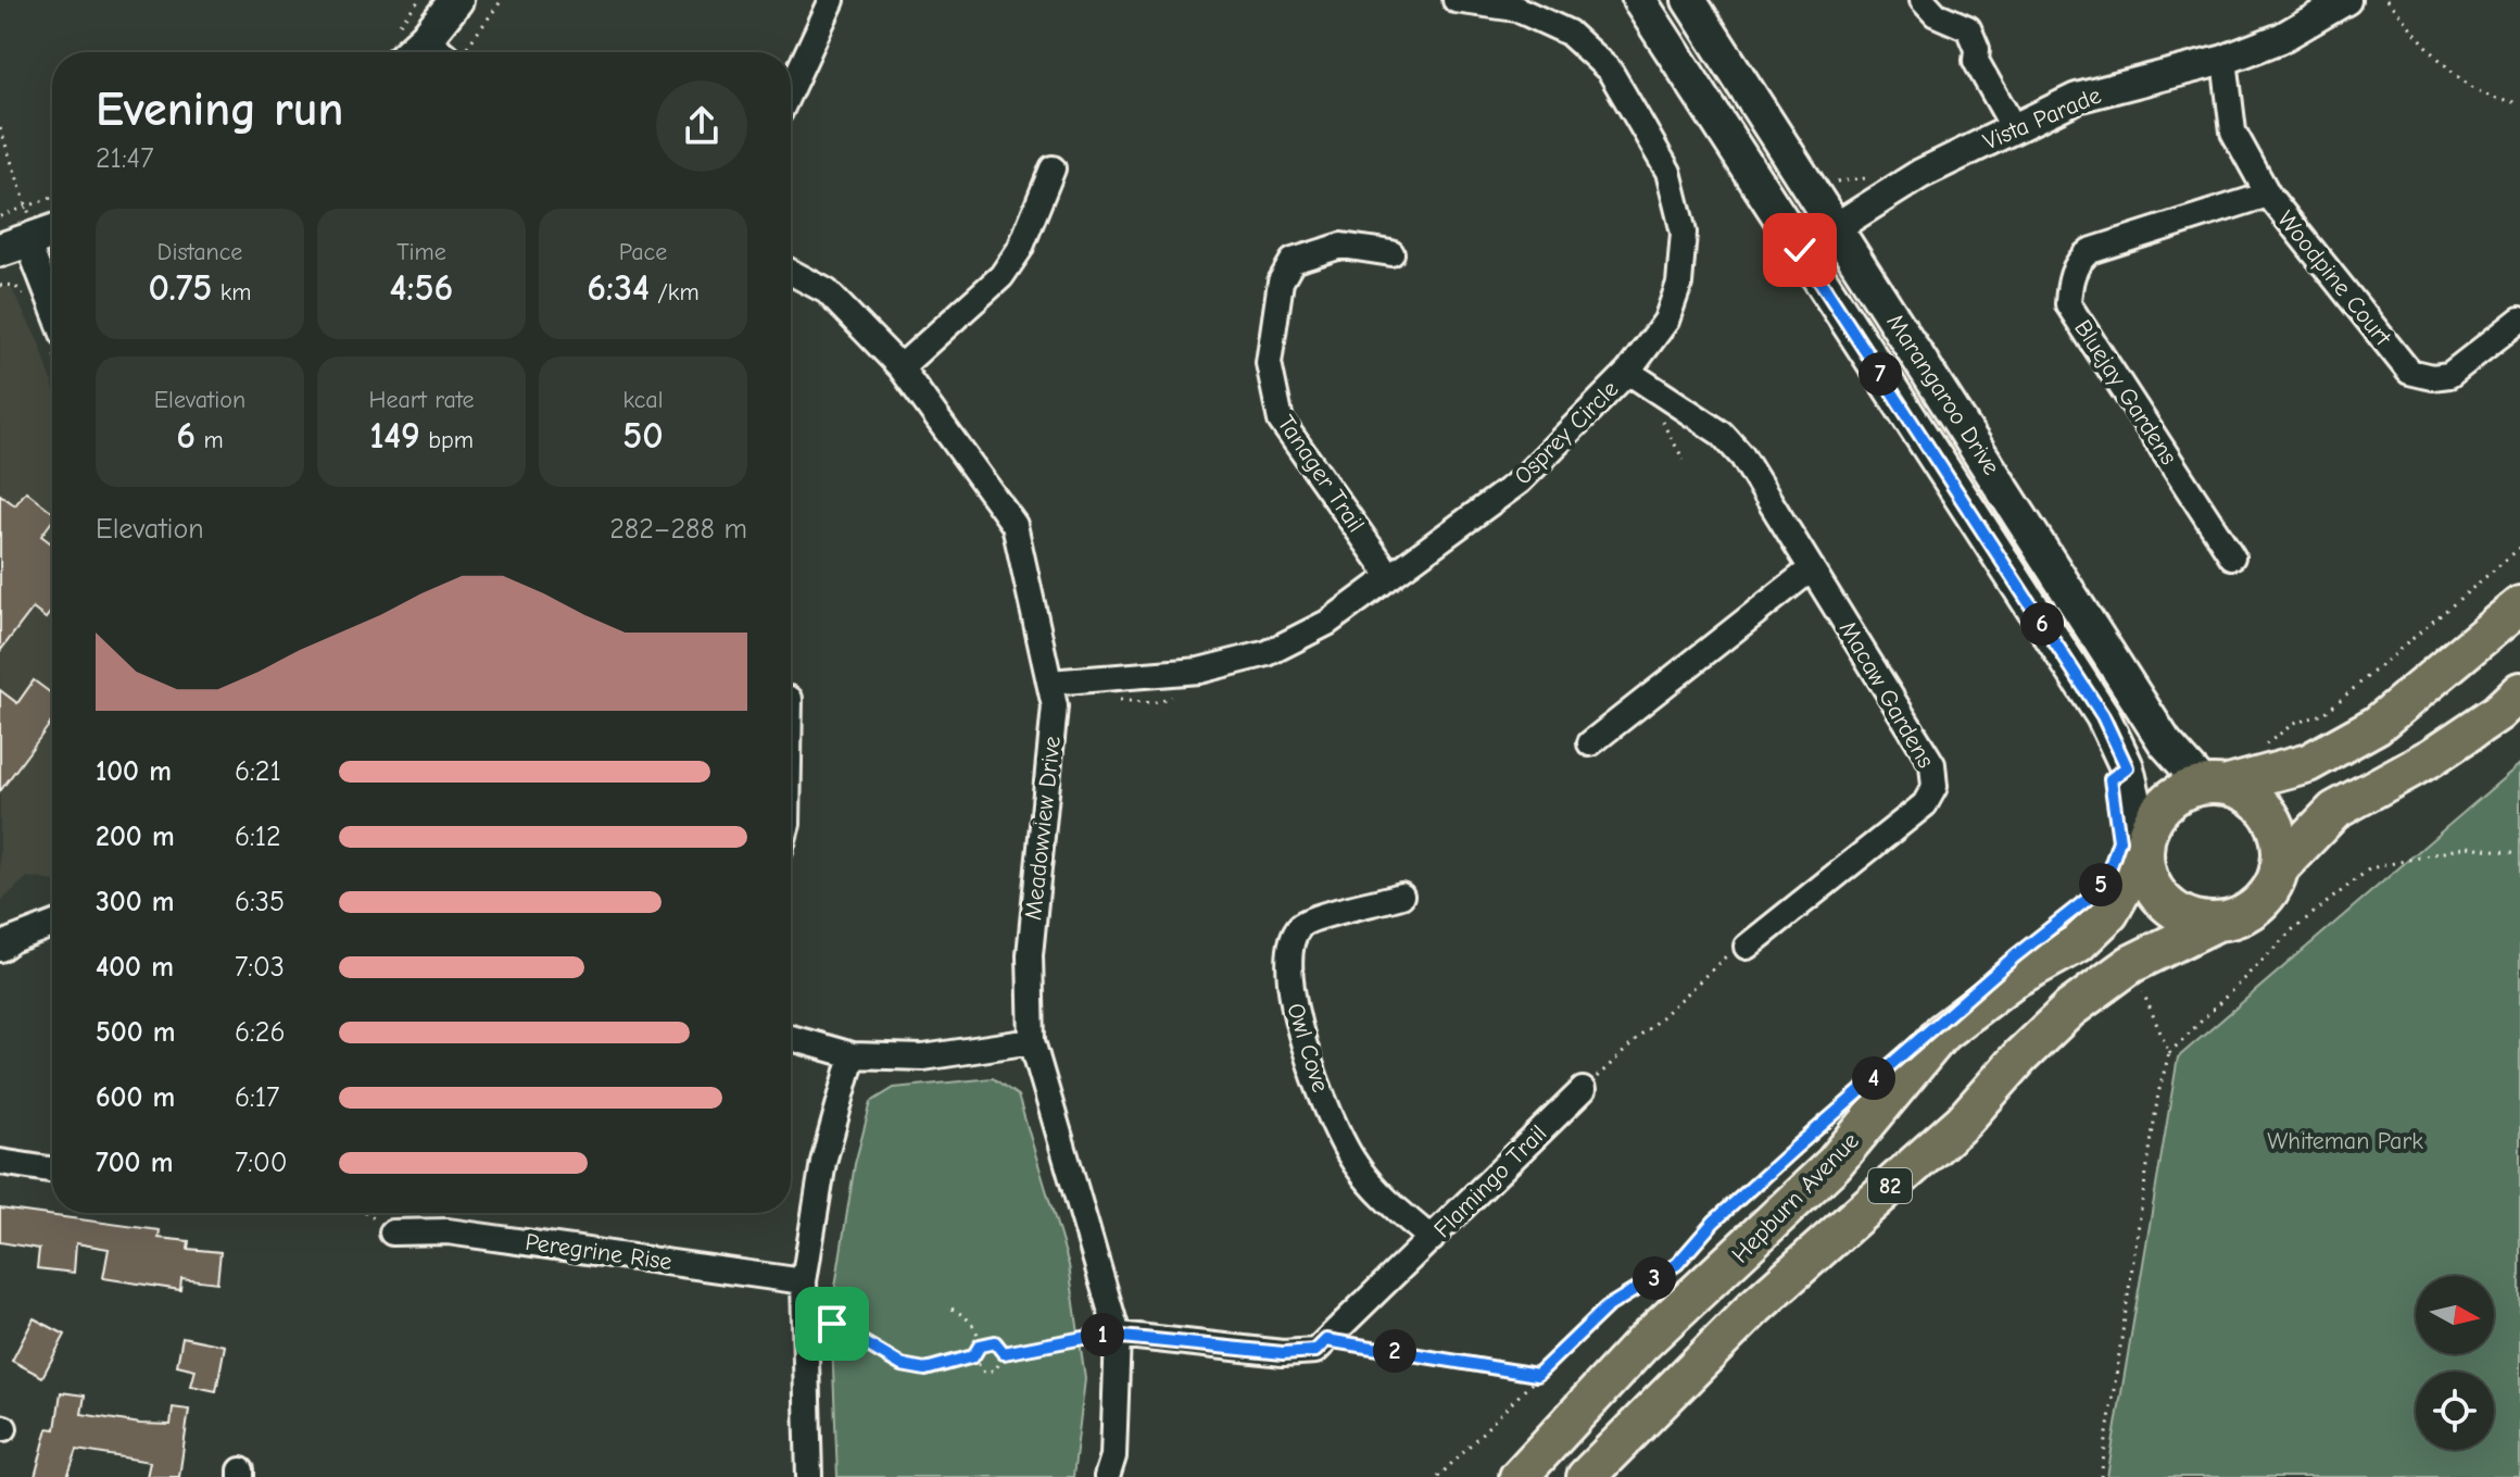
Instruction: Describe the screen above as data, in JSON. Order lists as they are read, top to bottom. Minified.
{"streets":{"main road":["Marangaroo Drive","82","Hepburn Avenue"],"street":["Vista Parade","Woodpine Court","Bluejay Gardens","Osprey Circle","Tanager Trail","Macaw Gardens","Meadowview Drive","Owl Cove","Flamingo Trail","Peregrine Rise"]},"crossings":[["Vista Parade","Woodpine Court"],["Vista Parade","Marangaroo Drive"],["Woodpine Court","Bluejay Gardens"],["Marangaroo Drive","82"],["Marangaroo Drive","Hepburn Avenue"],["Osprey Circle","Tanager Trail"],["Osprey Circle","Macaw Gardens"],["Osprey Circle","Meadowview Drive"],["Meadowview Drive","Flamingo Trail"],["Owl Cove","Flamingo Trail"],["82","Hepburn Avenue"]],"parks":["Whiteman Park"],"north":"right","page":{"heading":["Evening run","21:47"],"stats":[["Distance","0.75 km"],["Time","4:56"],["Pace","6:34 /km"],["Elevation","6 m"],["Heart rate","149 bpm"],["kcal","50"]],"pins":["7","6","5","4","3","1","2"],"chart":["Elevation","282–288 m"],"list":[{"name":"100 m","note":"6:21"},{"name":"200 m","note":"6:12"},{"name":"300 m","note":"6:35"},{"name":"400 m","note":"7:03"},{"name":"500 m","note":"6:26"},{"name":"600 m","note":"6:17"},{"name":"700 m","note":"7:00"}]}}
